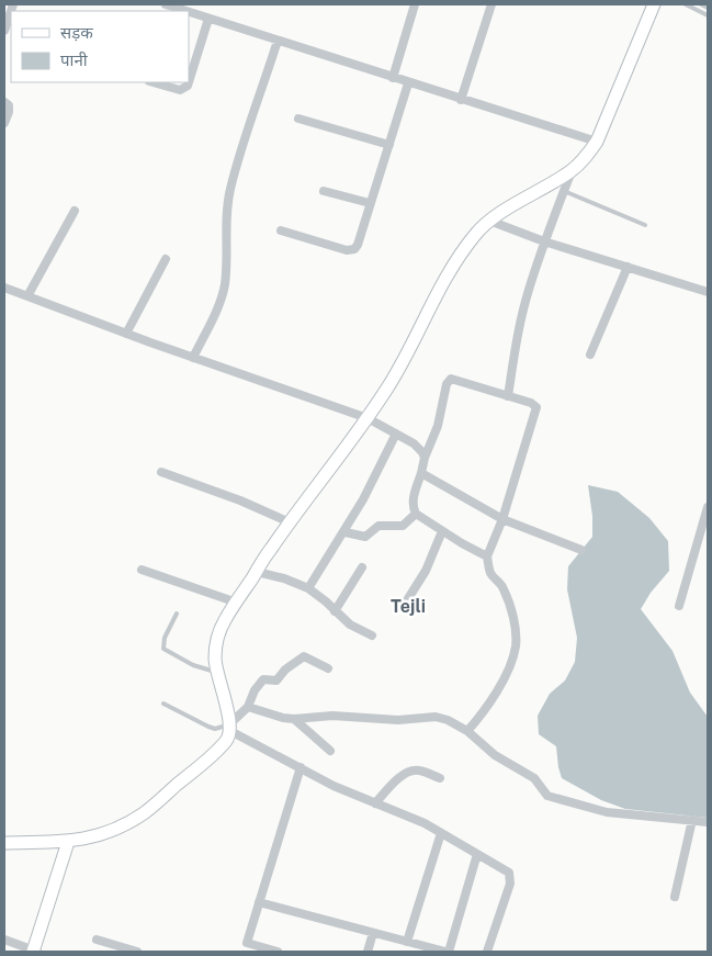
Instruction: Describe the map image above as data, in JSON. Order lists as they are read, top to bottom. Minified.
{"districts":["Tejli"],"legend":["सड़क","पानी"]}
